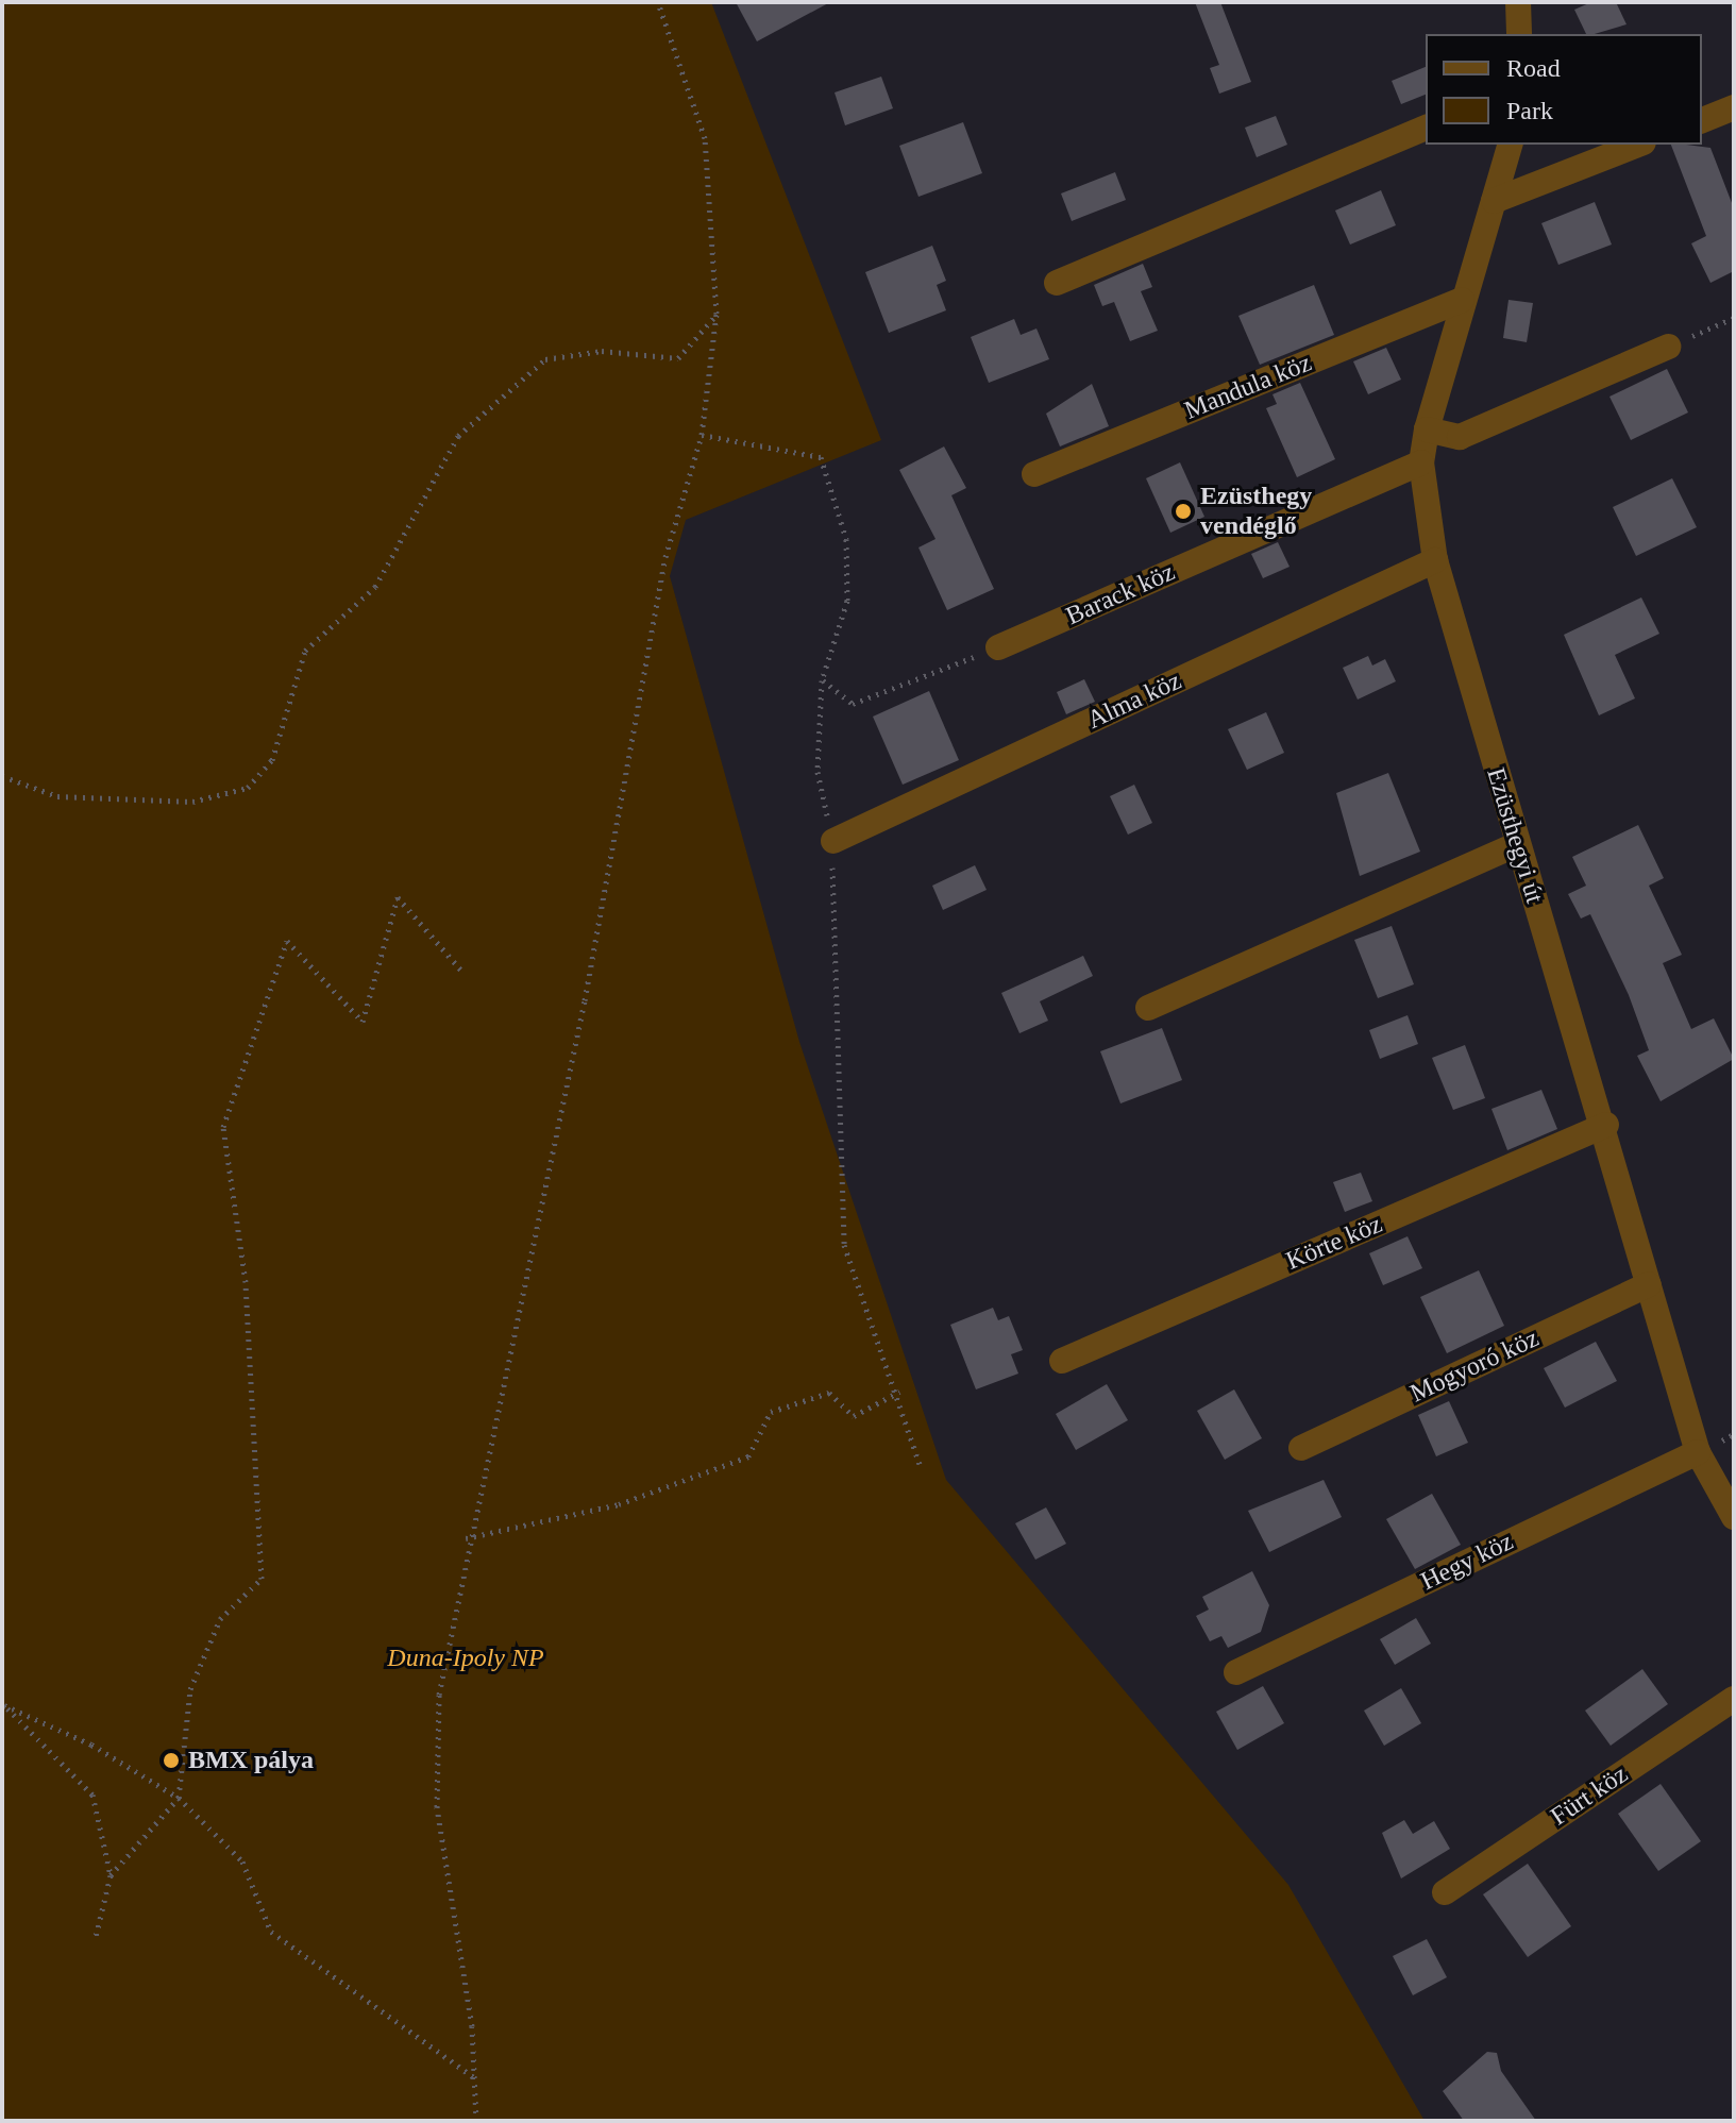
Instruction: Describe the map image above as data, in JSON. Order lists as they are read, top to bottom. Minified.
{"streets":{"street":["Mandula köz","Barack köz","Alma köz","Ezüsthegyi út","Körte köz","Mogyoró köz","Hegy köz","Fürt köz"]},"crossings":[["Mandula köz","Ezüsthegyi út"],["Barack köz","Ezüsthegyi út"],["Alma köz","Ezüsthegyi út"],["Ezüsthegyi út","Körte köz"],["Ezüsthegyi út","Mogyoró köz"],["Ezüsthegyi út","Hegy köz"]],"parks":["Duna-Ipoly NP"],"places":["Ezüsthegy vendéglő","BMX pálya"],"legend":["Road","Park"]}
